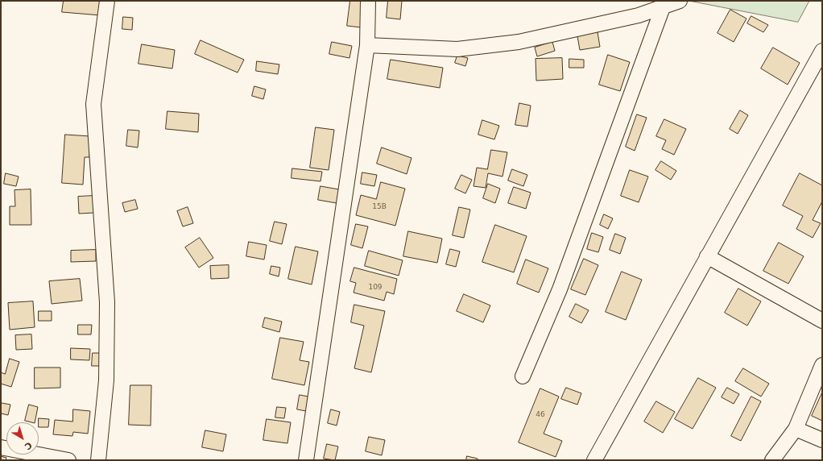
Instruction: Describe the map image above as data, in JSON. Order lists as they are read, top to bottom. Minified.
{"house_numbers":["15В","109","46"],"north":"bottom right"}
